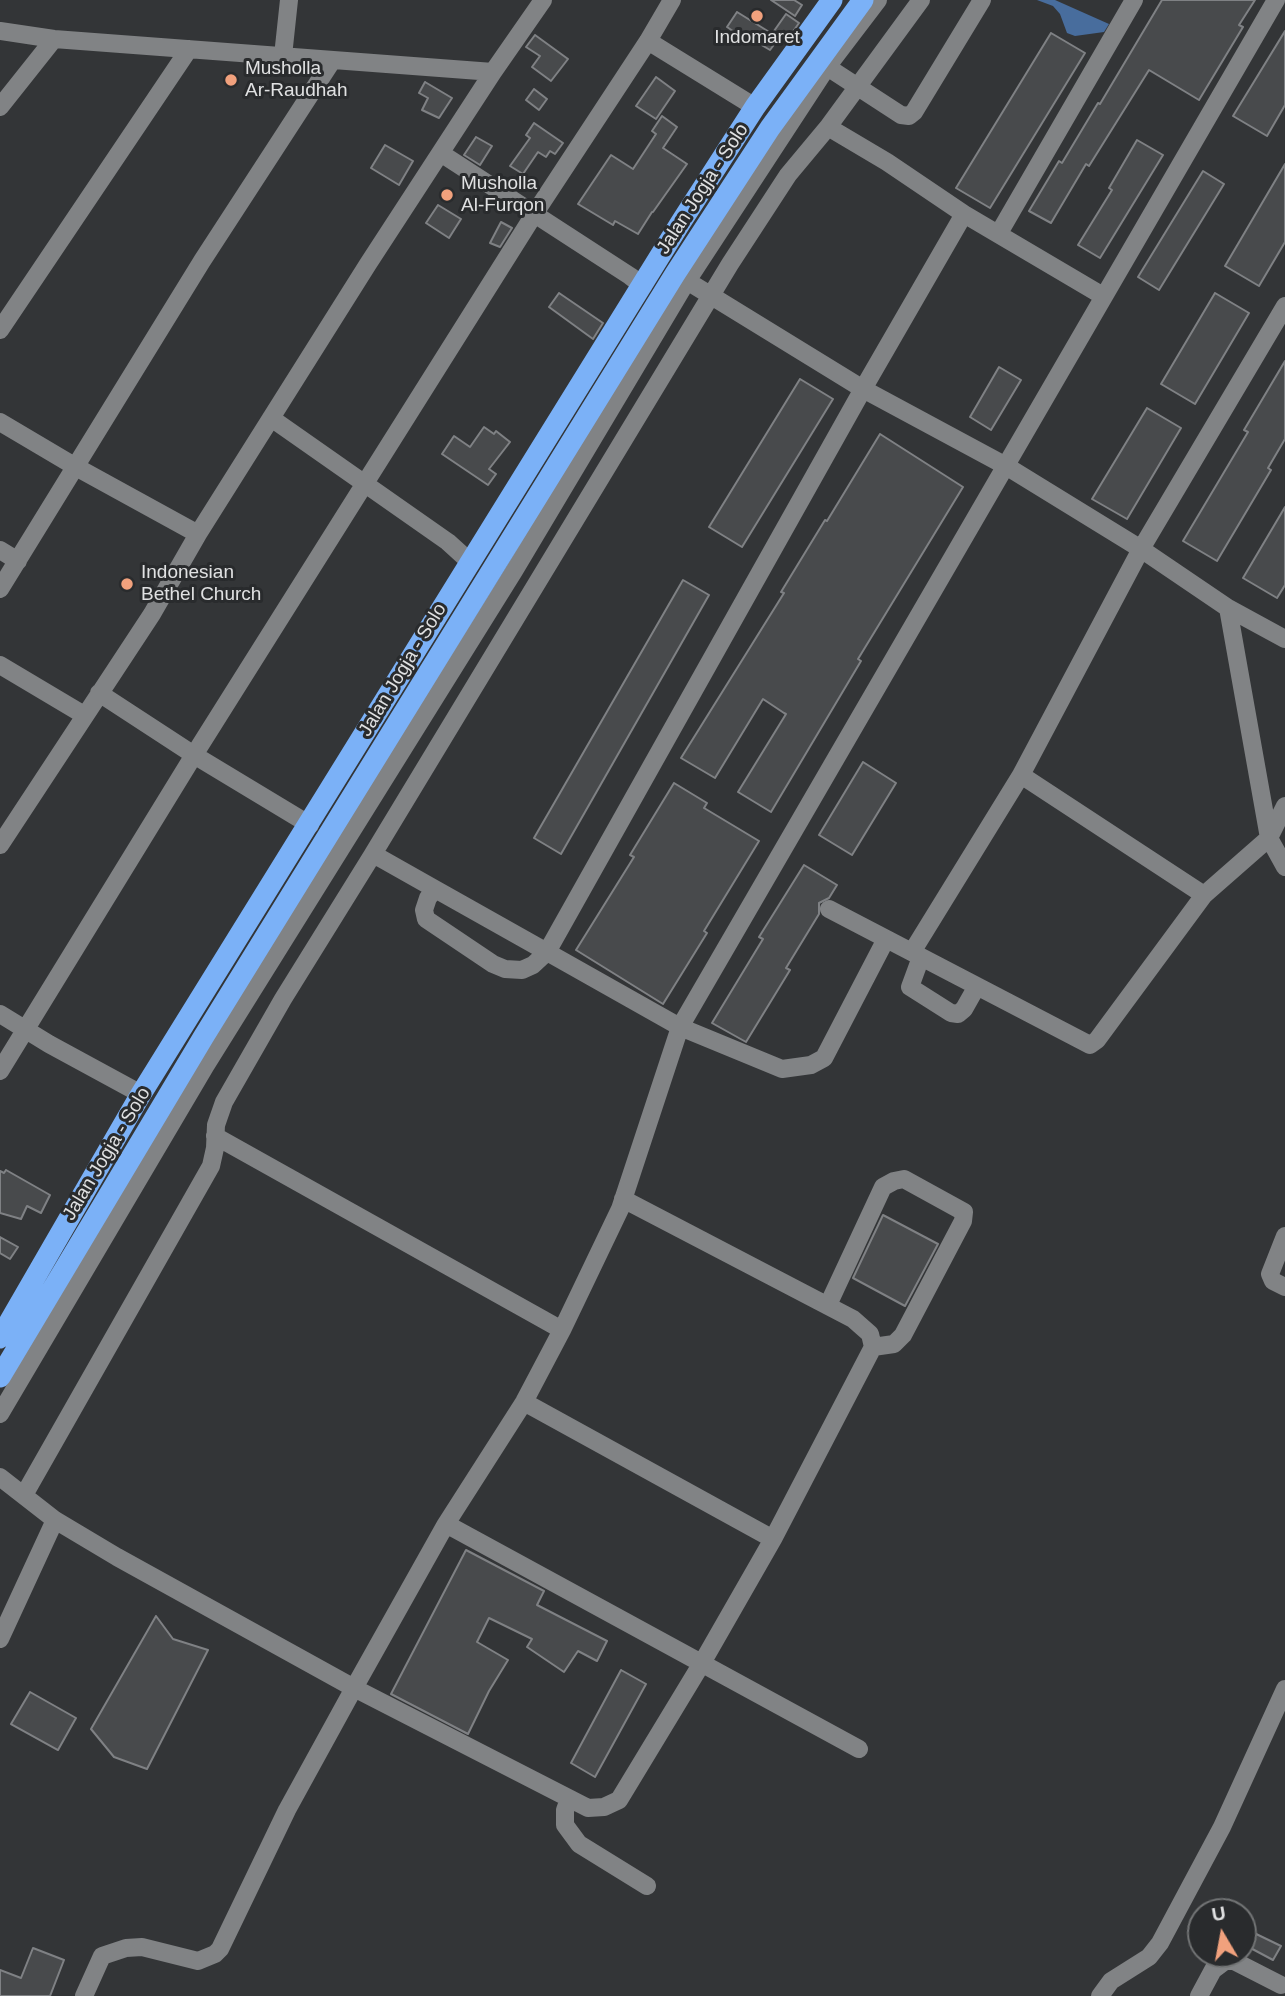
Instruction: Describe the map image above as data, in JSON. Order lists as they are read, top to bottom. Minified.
{"streets":{"highway":["Jalan Jogja - Solo"]},"places":["Indomaret","Musholla Ar-Raudhah","Musholla Al-Furqon","Indonesian Bethel Church"],"north":"top"}
